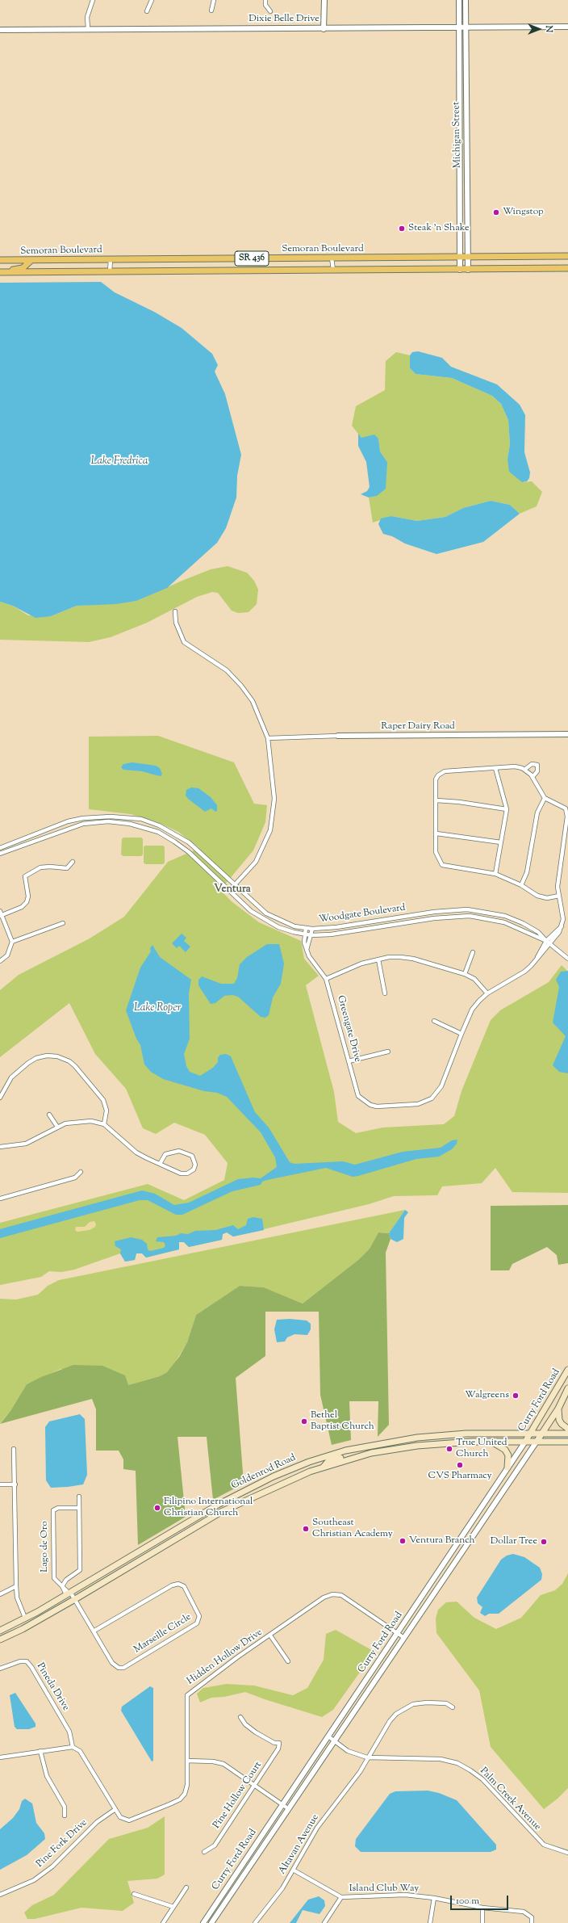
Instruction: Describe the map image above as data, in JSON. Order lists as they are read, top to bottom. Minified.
{"streets":{"main road":["Semoran Boulevard","SR 436","Curry Ford Road","Goldenrod Road"],"street":["Dixie Belle Drive","Michigan Street","Raper Dairy Road","Woodgate Boulevard","Greengate Drive","Lago de Oro","Marseille Circle","Hidden Hollow Drive","Pineda Drive","Pine Hollow Court","Palm Creek Avenue","Pine Fork Drive","Altavan Avenue","Island Club Way"]},"crossings":[["Dixie Belle Drive","Michigan Street"],["Michigan Street","Semoran Boulevard"],["Woodgate Boulevard","Greengate Drive"],["Curry Ford Road","Goldenrod Road"],["Curry Ford Road","Hidden Hollow Drive"],["Curry Ford Road","Palm Creek Avenue"],["Goldenrod Road","Lago de Oro"],["Goldenrod Road","Marseille Circle"],["Lago de Oro","Marseille Circle"],["Hidden Hollow Drive","Pineda Drive"],["Hidden Hollow Drive","Pine Fork Drive"],["Palm Creek Avenue","Altavan Avenue"],["Altavan Avenue","Island Club Way"]],"districts":["Ventura"],"water":["Lake Fredrica","Lake Roper"],"places":["Wingstop","Steak 'n Shake","Walgreens","Bethel Baptist Church","True United Church","CVS Pharmacy","Filipino International Christian Church","Southeast Christian Academy","Ventura Branch","Dollar Tree"],"scale_bar":"100 m","north":"right"}
